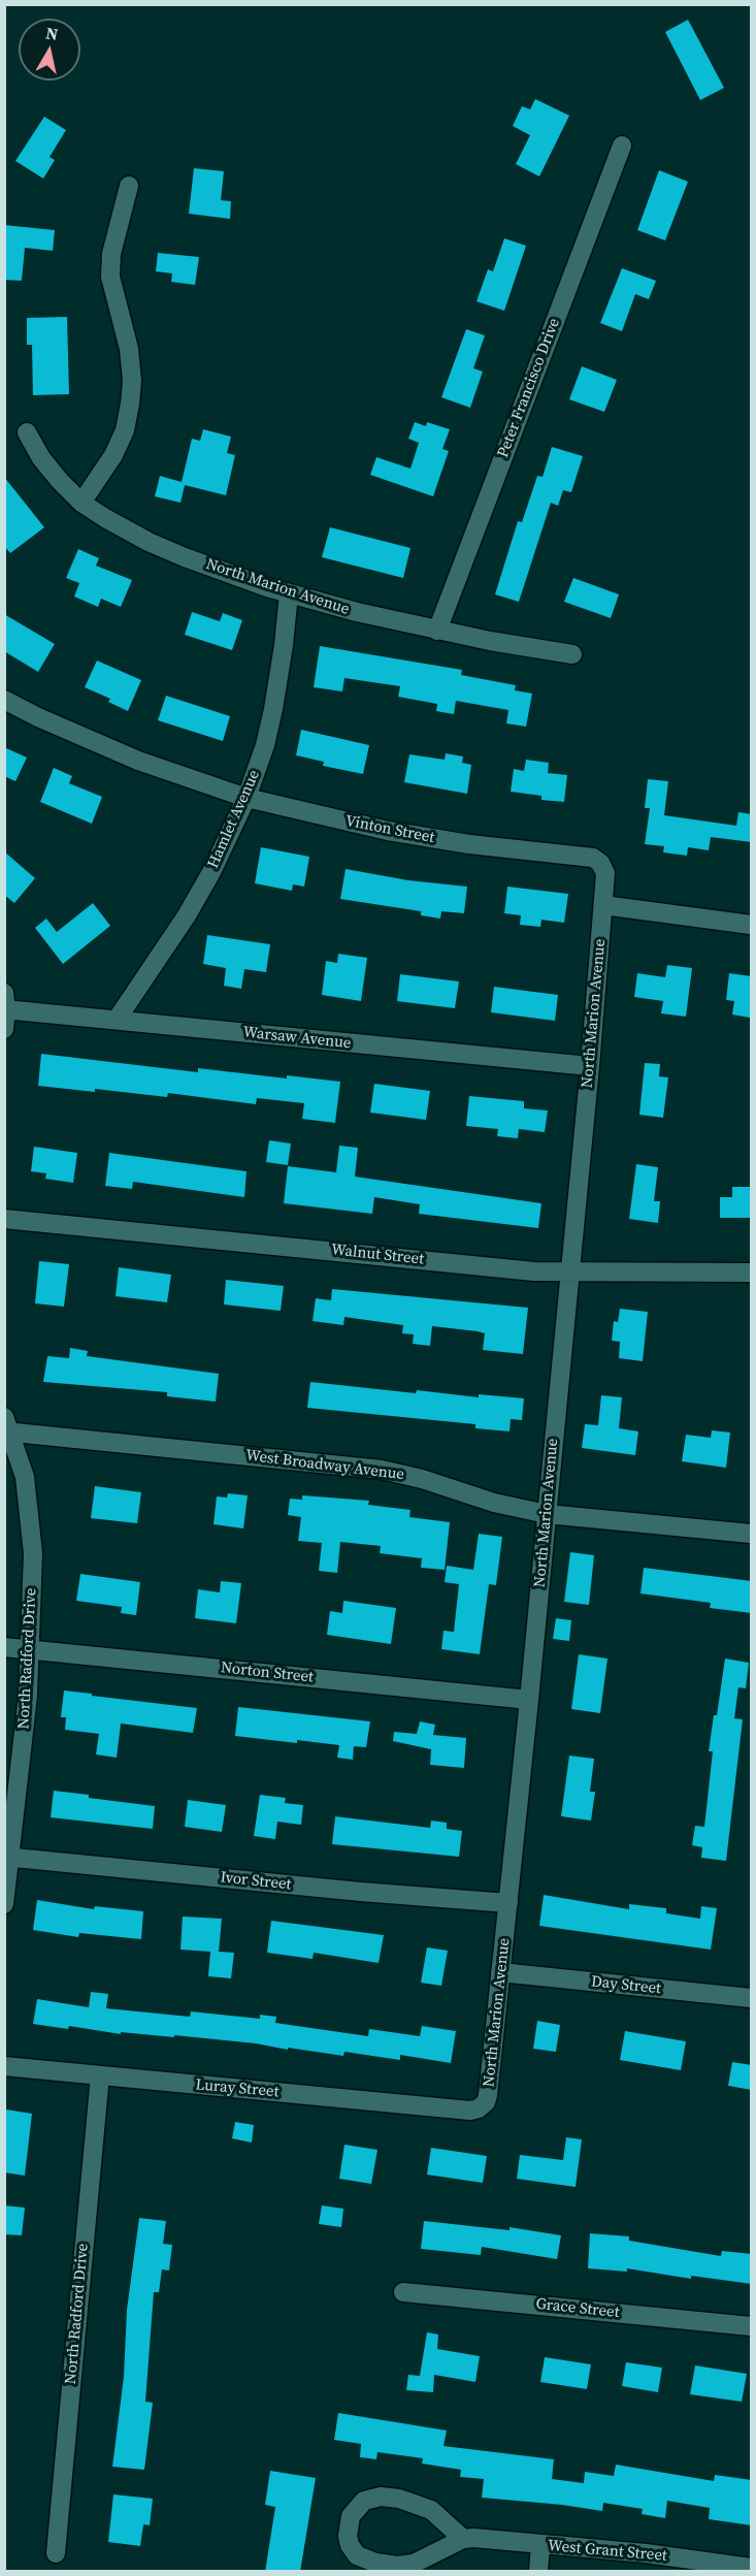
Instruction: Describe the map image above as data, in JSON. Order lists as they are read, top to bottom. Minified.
{"streets":{"street":["Peter Francisco Drive","North Marion Avenue","Hamlet Avenue","Vinton Street","Warsaw Avenue","Walnut Street","West Broadway Avenue","North Radford Drive","Norton Street","Ivor Street","Day Street","Luray Street","Grace Street","West Grant Street"]},"crossings":[["Peter Francisco Drive","North Marion Avenue"],["North Marion Avenue","Hamlet Avenue"],["North Marion Avenue","Vinton Street"],["North Marion Avenue","Warsaw Avenue"],["North Marion Avenue","Walnut Street"],["North Marion Avenue","West Broadway Avenue"],["North Marion Avenue","Norton Street"],["North Marion Avenue","Ivor Street"],["North Marion Avenue","Day Street"],["North Marion Avenue","Luray Street"],["Hamlet Avenue","Vinton Street"],["Hamlet Avenue","Warsaw Avenue"],["West Broadway Avenue","North Radford Drive"],["North Radford Drive","Norton Street"],["North Radford Drive","Ivor Street"],["North Radford Drive","Luray Street"]],"north":"top"}
